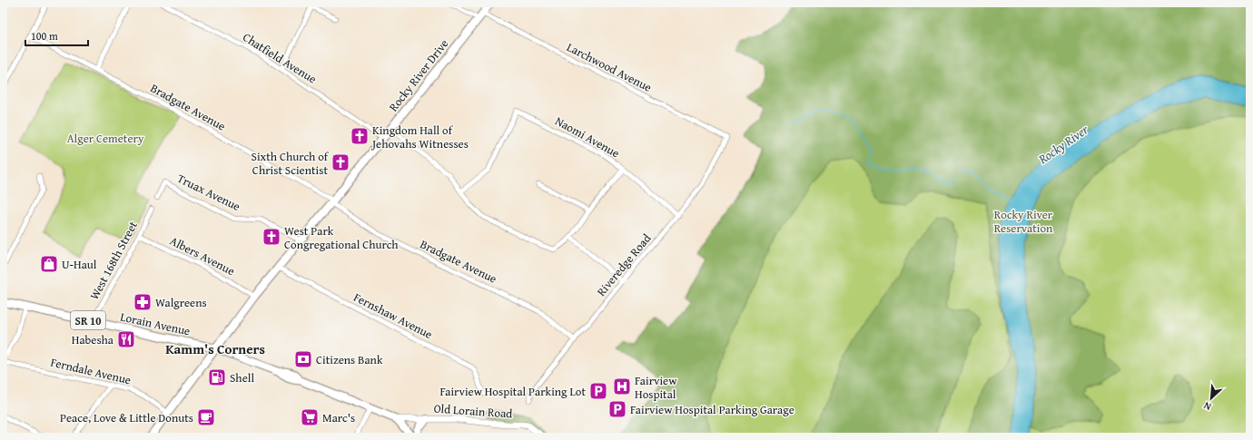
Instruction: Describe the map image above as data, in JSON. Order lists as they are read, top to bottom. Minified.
{"streets":{"main road":["Rocky River Drive","SR 10","Lorain Avenue"],"street":["Chatfield Avenue","Larchwood Avenue","Bradgate Avenue","Naomi Avenue","Truax Avenue","Albers Avenue","West 168th Street","Riveredge Road","Fernshaw Avenue","Ferndale Avenue","Old Lorain Road"]},"crossings":[["Chatfield Avenue","Rocky River Drive"],["Larchwood Avenue","Rocky River Drive"],["Larchwood Avenue","Riveredge Road"],["Rocky River Drive","Bradgate Avenue"],["Rocky River Drive","Truax Avenue"],["Rocky River Drive","Albers Avenue"],["Rocky River Drive","Fernshaw Avenue"],["Rocky River Drive","Lorain Avenue"],["Rocky River Drive","Ferndale Avenue"],["Bradgate Avenue","Riveredge Road"],["Naomi Avenue","Riveredge Road"],["Albers Avenue","West 168th Street"],["West 168th Street","Lorain Avenue"],["Lorain Avenue","Old Lorain Road"]],"districts":["Kamm's Corners"],"water":["Rocky River"],"parks":["Alger Cemetery","Rocky River Reservation"],"places":{"church":["Kingdom Hall of Jehovahs Witnesses","Sixth Church of Christ Scientist","West Park Congregational Church"],"shop":["U-Haul"],"pharmacy":["Walgreens"],"restaurant":["Habesha"],"bank":["Citizens Bank"],"fuel station":["Shell"],"hospital":["Fairview Hospital"],"parking":["Fairview Hospital Parking Lot","Fairview Hospital Parking Garage"],"cafe":["Peace, Love & Little Donuts"],"supermarket":["Marc's"]},"scale_bar":"100 m","north":"bottom left"}
